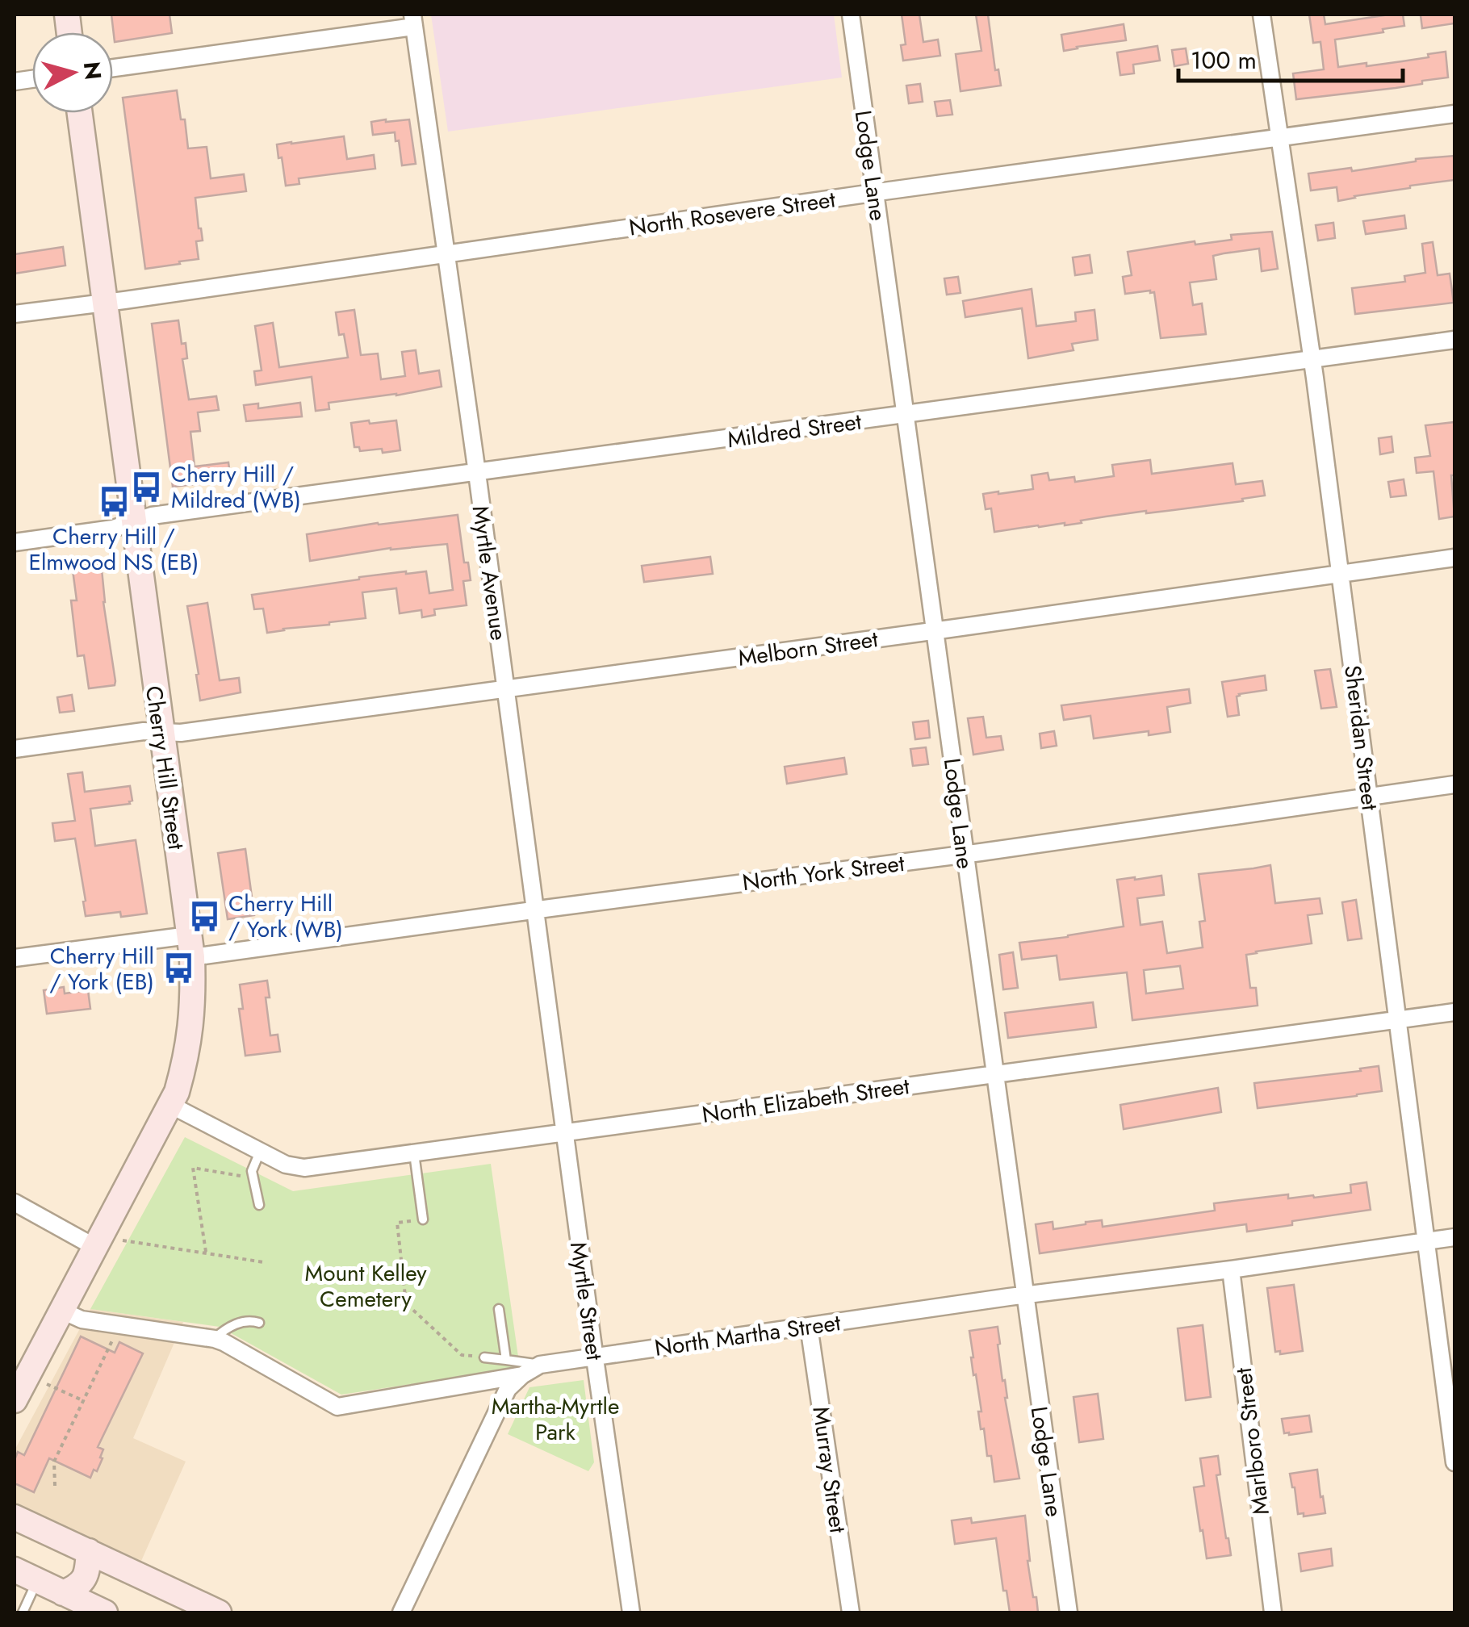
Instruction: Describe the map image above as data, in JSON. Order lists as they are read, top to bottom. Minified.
{"streets":{"street":["Lodge Lane","North Rosevere Street","Mildred Street","Myrtle Avenue","Melborn Street","Sheridan Street","Cherry Hill Street","North York Street","North Elizabeth Street","Myrtle Street","North Martha Street","Marlboro Street","Murray Street"]},"crossings":[["Lodge Lane","North Rosevere Street"],["Lodge Lane","Mildred Street"],["Lodge Lane","Melborn Street"],["Lodge Lane","North York Street"],["Lodge Lane","North Elizabeth Street"],["Lodge Lane","North Martha Street"],["North Rosevere Street","Myrtle Avenue"],["North Rosevere Street","Sheridan Street"],["North Rosevere Street","Cherry Hill Street"],["Mildred Street","Myrtle Avenue"],["Mildred Street","Sheridan Street"],["Mildred Street","Cherry Hill Street"],["Myrtle Avenue","Melborn Street"],["Myrtle Avenue","North York Street"],["Myrtle Avenue","North Elizabeth Street"],["Myrtle Avenue","Myrtle Street"],["Melborn Street","Sheridan Street"],["Melborn Street","Cherry Hill Street"],["Sheridan Street","North York Street"],["Sheridan Street","North Elizabeth Street"],["Sheridan Street","North Martha Street"],["Cherry Hill Street","North York Street"],["Cherry Hill Street","North Elizabeth Street"],["Cherry Hill Street","North Martha Street"],["North Elizabeth Street","Myrtle Street"],["Myrtle Street","North Martha Street"],["North Martha Street","Marlboro Street"],["North Martha Street","Murray Street"]],"parks":["Mount Kelley Cemetery","Martha-Myrtle Park"],"places":{"bus stop":["Cherry Hill / Mildred (WB)","Cherry Hill / Elmwood NS (EB)","Cherry Hill / York (WB)","Cherry Hill / York (EB)"]},"scale_bar":"100 m","north":"right"}
